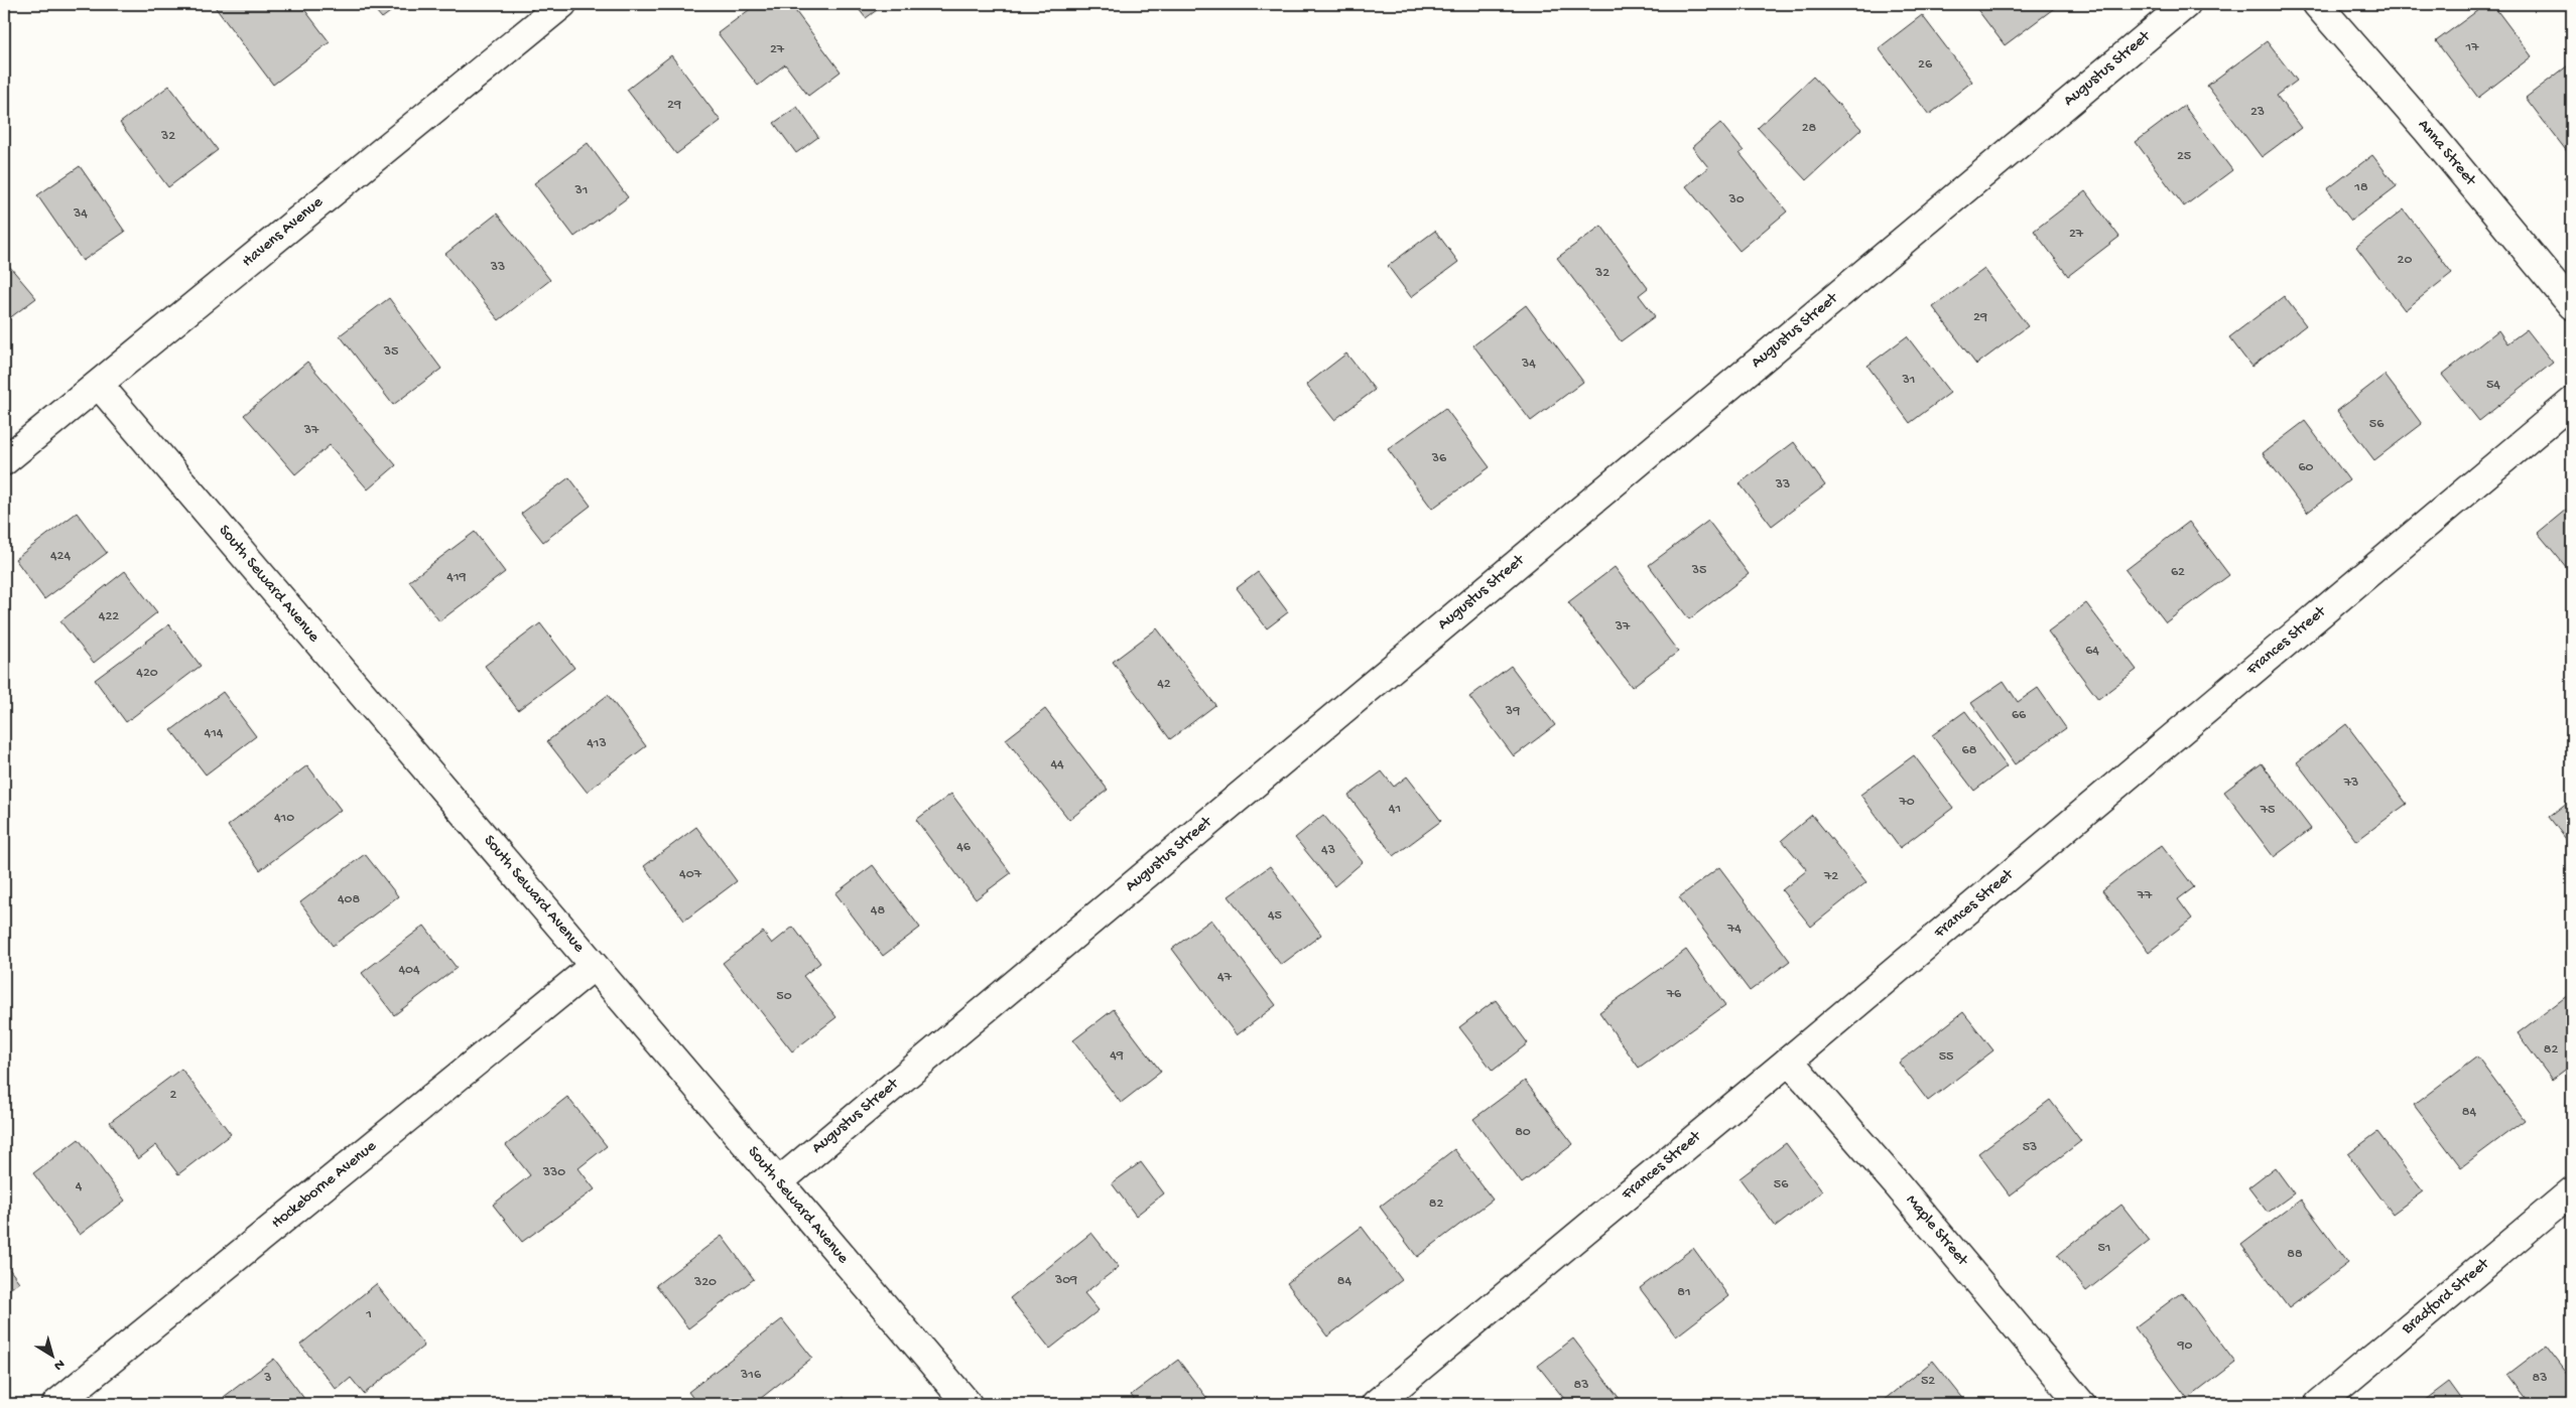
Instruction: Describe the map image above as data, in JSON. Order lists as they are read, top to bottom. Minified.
{"streets":{"street":["Augustus Street","Anna Street","Havens Avenue","South Seward Avenue","Frances Street","Hockeborne Avenue","Maple Street","Bradford Street"]},"crossings":[["Augustus Street","South Seward Avenue"],["Havens Avenue","South Seward Avenue"],["South Seward Avenue","Hockeborne Avenue"],["Frances Street","Maple Street"]],"house_numbers":["17","27","26","29","23","28","32","25","18","31","30","34","27","20","33","32","29","35","34","31","54","56","37","36","60","33","424","35","62","419","422","37","64","420","42","39","66","414","413","68","44","73","70","41","75","410","46","43","407","72","77","408","48","45","74","404","47","76","50","82","49","55","2","84","80","53","330","56","4","82","51","88","309","84","320","81","1","90","316","3","83","52","83"],"north":"bottom right"}
